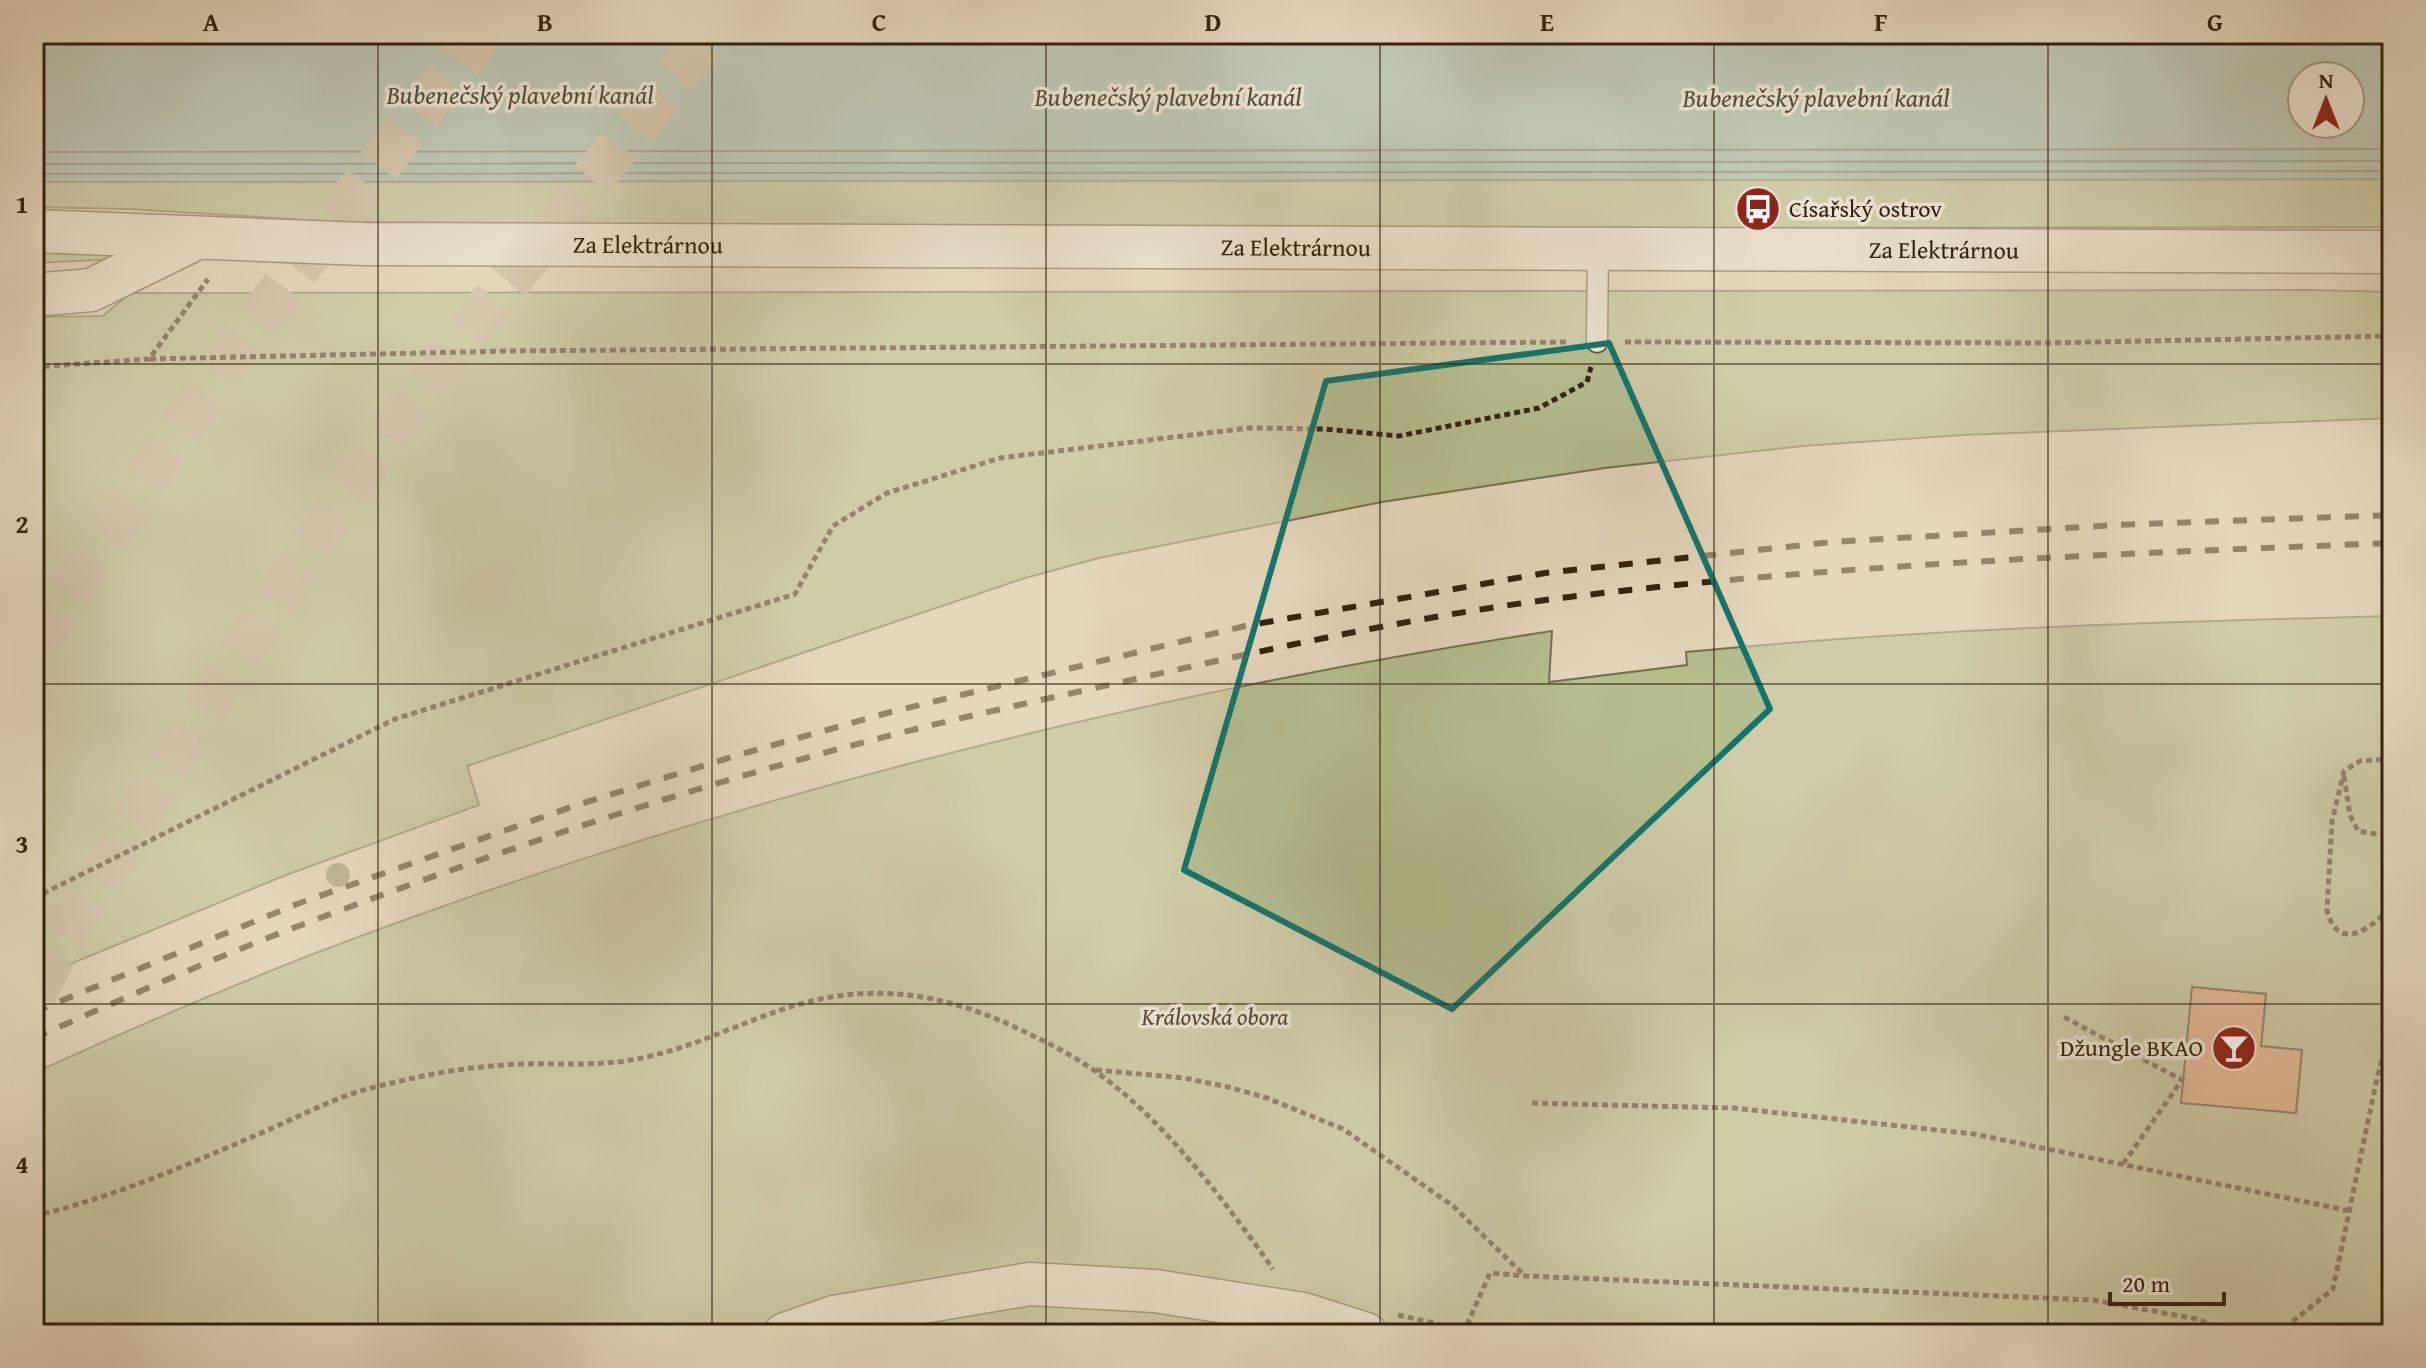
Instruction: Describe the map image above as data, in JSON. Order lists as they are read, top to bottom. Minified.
{"streets":{"street":["Za Elektrárnou"]},"water":["Bubenečský plavební kanál"],"parks":["Královská obora"],"places":{"bus stop":["Císařský ostrov"],"bar":["Džungle BKAO"]},"scale_bar":"20 m","north":"top","grid":{"columns":["A","B","C","D","E","F","G"],"rows":["1","2","3","4"]}}
